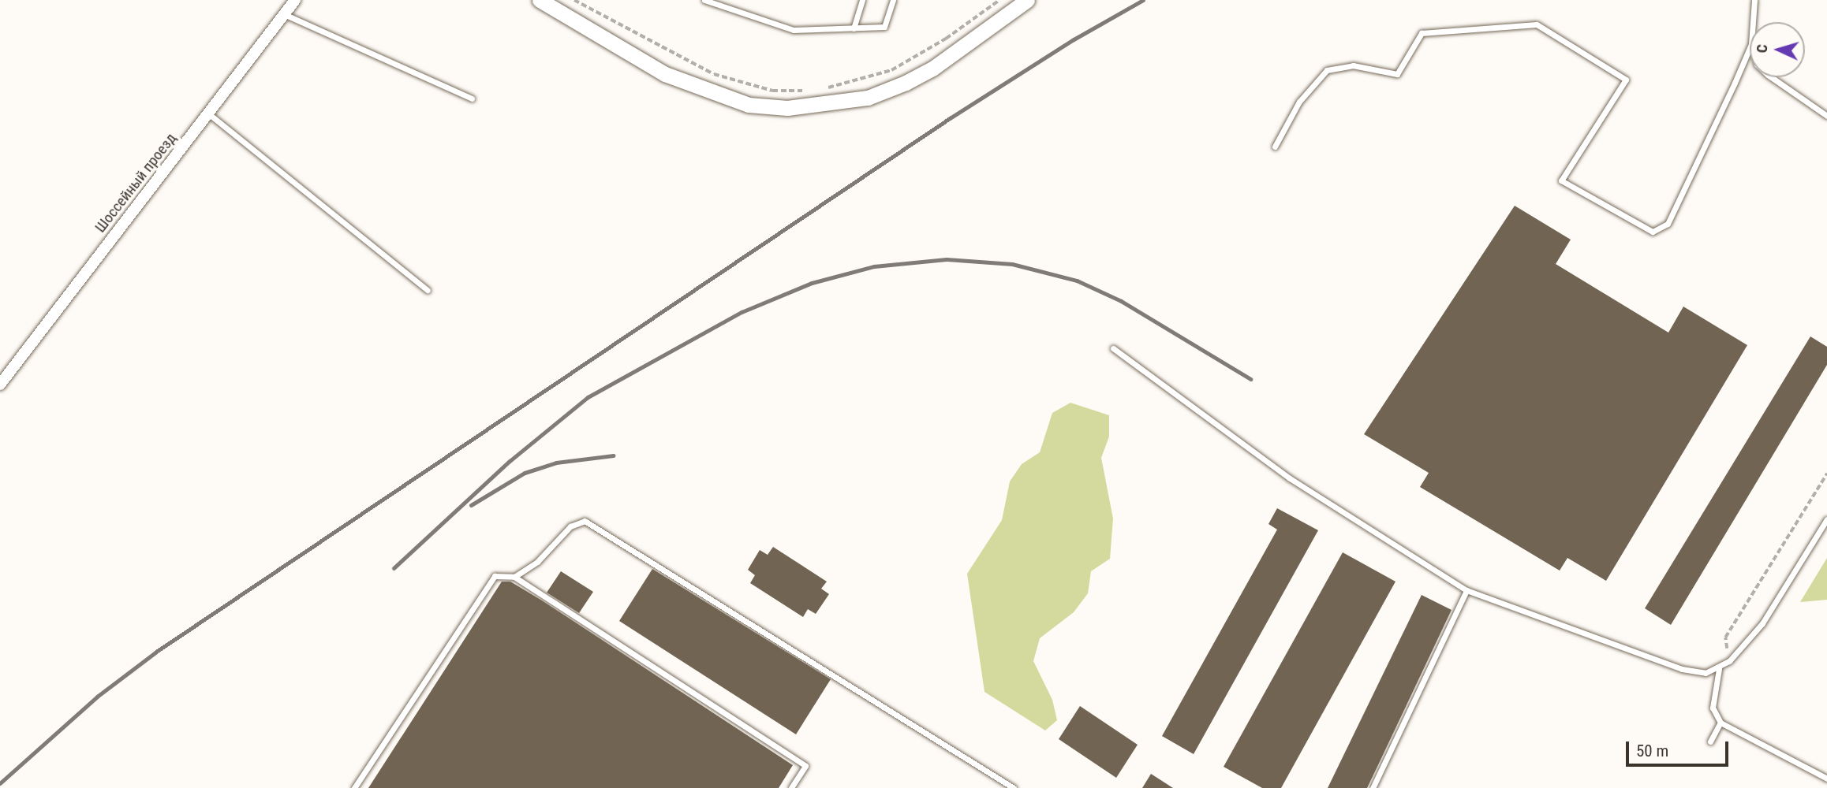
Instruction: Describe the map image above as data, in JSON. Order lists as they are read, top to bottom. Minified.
{"streets":{"street":["Шоссейный проезд"]},"scale_bar":"50 m","north":"left"}
